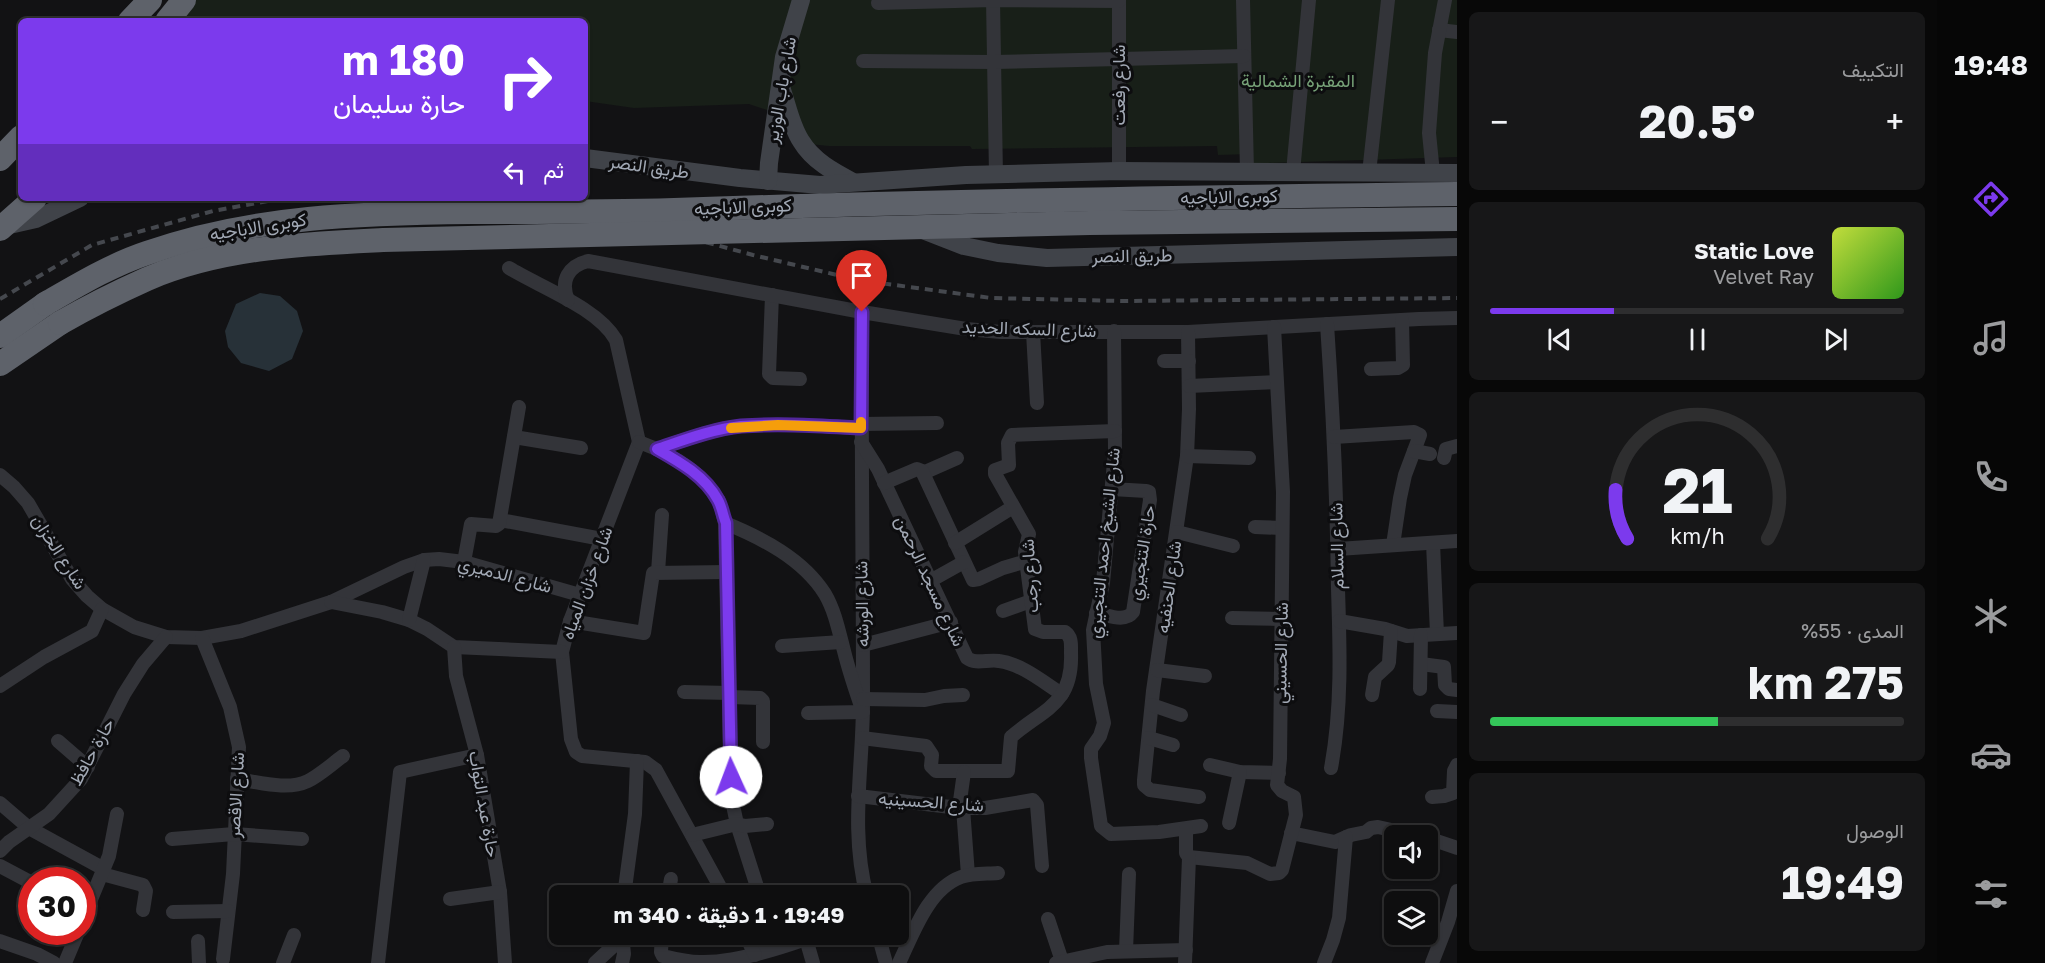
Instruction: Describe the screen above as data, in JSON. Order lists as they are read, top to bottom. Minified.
{"streets":{"highway":["كوبرى الاباجيه"],"street":["شارع رفعت","شارع باب الوزير","طريق النصر","شارع السكه الحديد","شارع الشيخ احمد التنجيري","شارع السلام","شارع الخزان","حارة التنجيري","شارع الدميري","شارع رجب","شارع مسجد الرحمن","شارع خزان المياه","شارع الحنفيه","شارع الورشه","شارع الحسيني","حارة حافظ","شارع الاقصر","شارع الحسينيه","حارة عبد التواب"]},"crossings":[["شارع رفعت","طريق النصر"],["شارع باب الوزير","طريق النصر"],["شارع السكه الحديد","شارع الشيخ احمد التنجيري"],["شارع السكه الحديد","شارع السلام"],["شارع السكه الحديد","شارع الحنفيه"],["شارع السكه الحديد","شارع الورشه"],["شارع السكه الحديد","شارع الحسيني"],["شارع الشيخ احمد التنجيري","حارة التنجيري"],["شارع الشيخ احمد التنجيري","شارع رجب"],["شارع الخزان","شارع الدميري"],["شارع الخزان","حارة حافظ"],["شارع الخزان","شارع الاقصر"],["شارع الدميري","شارع خزان المياه"],["شارع رجب","شارع مسجد الرحمن"],["شارع مسجد الرحمن","شارع الورشه"],["شارع الورشه","شارع الحسينيه"]],"parks":["المقبرة الشمالية"],"page":{"tabs":"19:48","tile":["التكييف",["المدى · 55%","275 km"],["الوصول","19:49"]],"turn":["180 m","حارة سليمان"],"heat":["−","20.5°","+"],"then":"ثم","song":["Static Love","Velvet Ray"],"limit":"30","trip":"19:49 · 1 دقيقة · 340 m","gauge":["21","km/h"]}}
